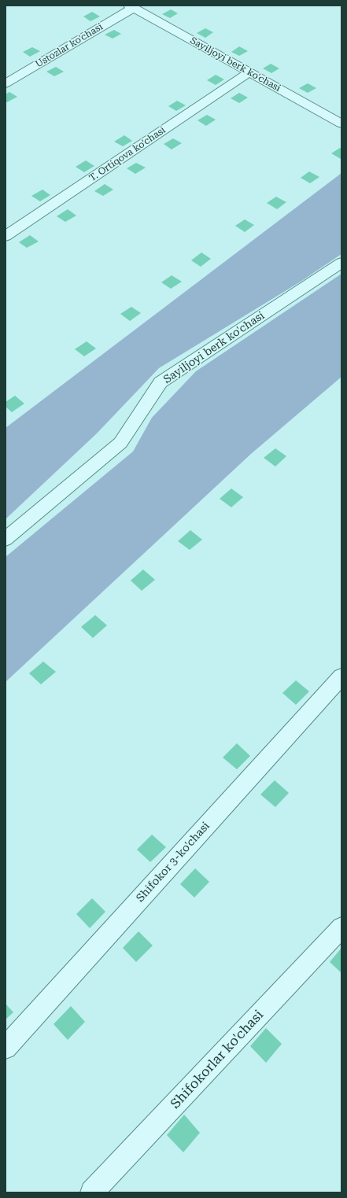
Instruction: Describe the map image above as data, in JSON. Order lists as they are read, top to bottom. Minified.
{"streets":{"street":["Ustozlar ko'chasi","Sayiljoyi berk ko'chasi","T. Ortiqova ko'chasi","Shifokor 3-ko'chasi","Shifokorlar ko'chasi"]},"crossings":[["Ustozlar ko'chasi","Sayiljoyi berk ko'chasi"],["Sayiljoyi berk ko'chasi","T. Ortiqova ko'chasi"]]}
